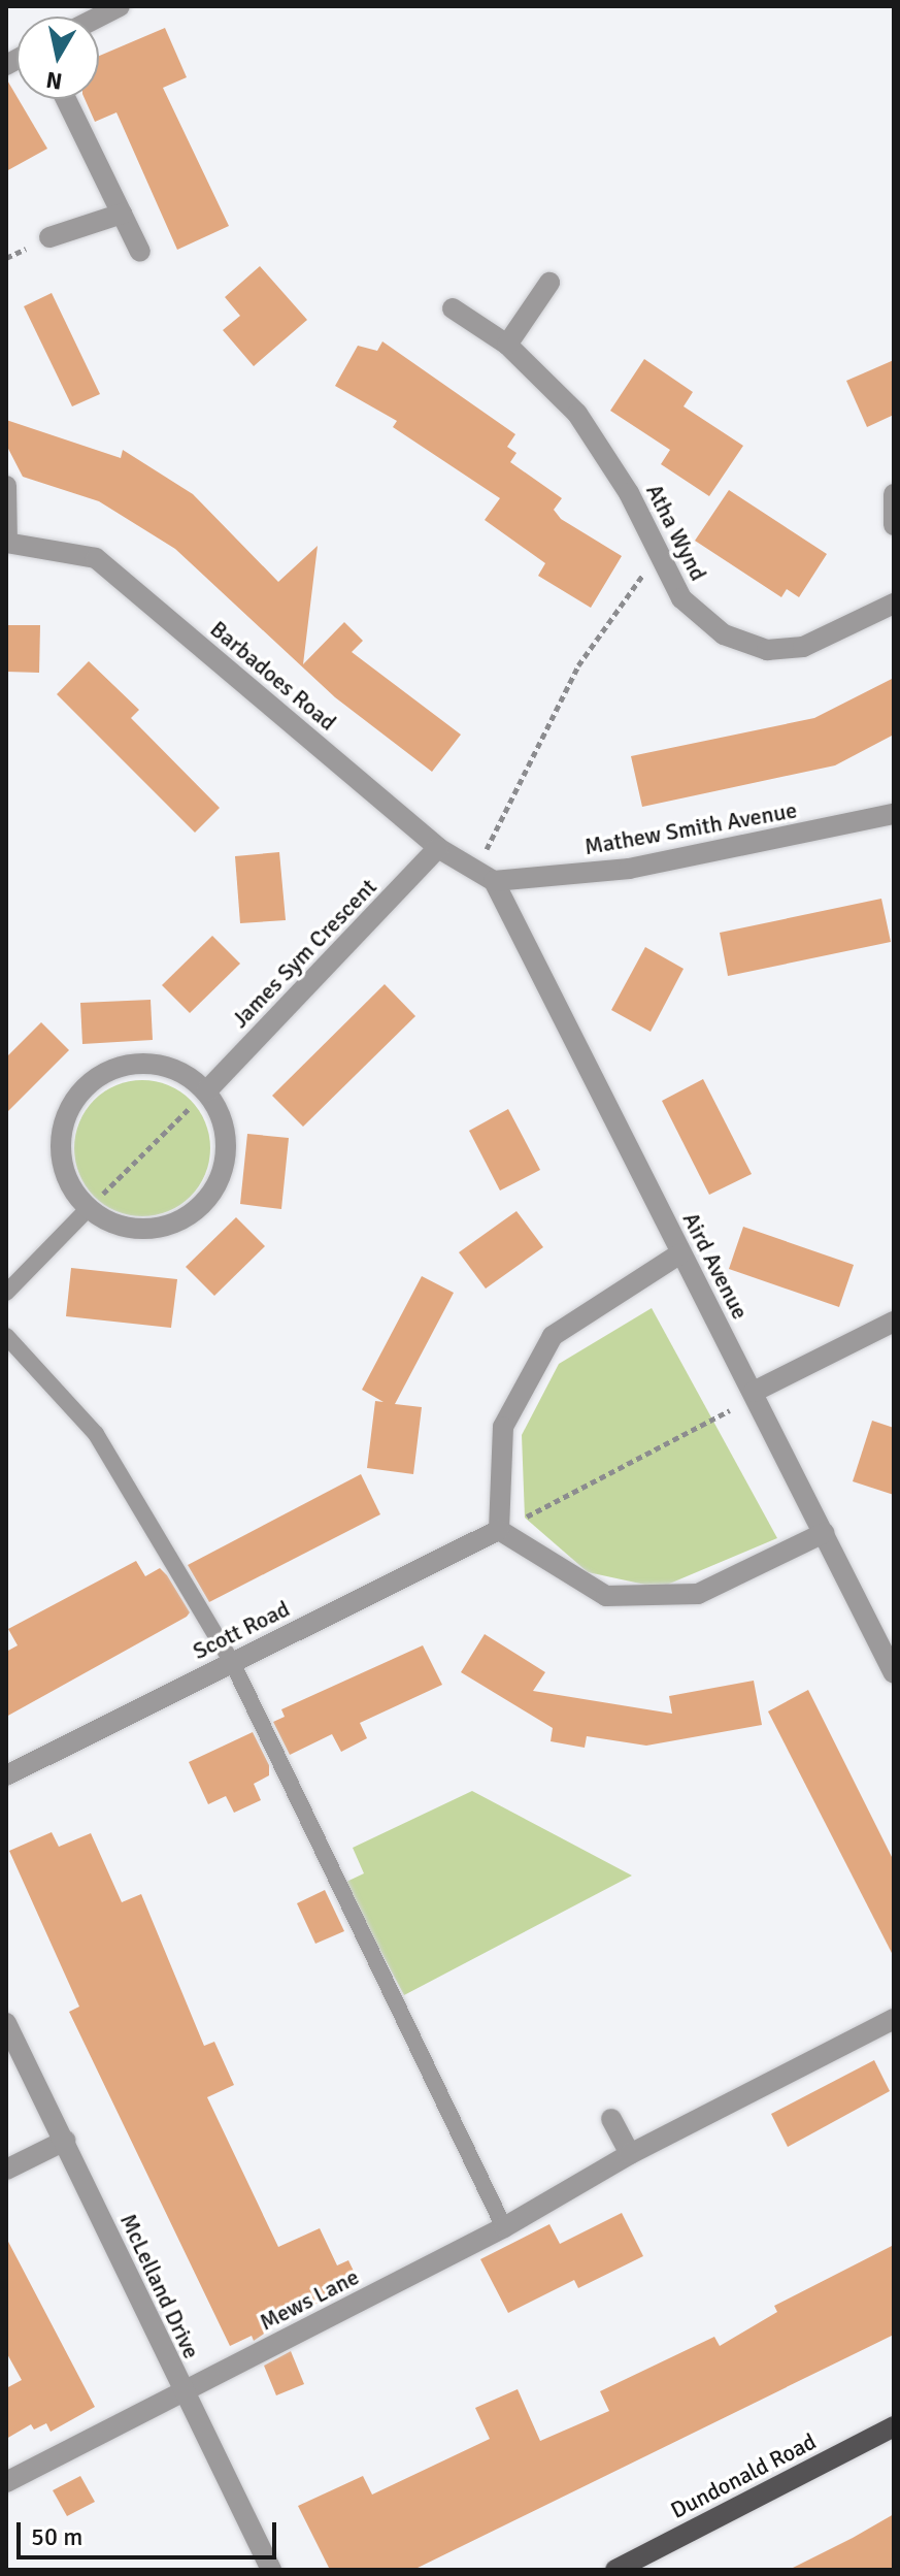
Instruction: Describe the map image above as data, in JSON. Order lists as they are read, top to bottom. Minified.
{"streets":{"main road":["Dundonald Road"],"street":["Atha Wynd","Barbadoes Road","Mathew Smith Avenue","James Sym Crescent","Aird Avenue","Scott Road","McLelland Drive","Mews Lane"]},"crossings":[["Barbadoes Road","Mathew Smith Avenue"],["Barbadoes Road","James Sym Crescent"],["Barbadoes Road","Aird Avenue"],["Mathew Smith Avenue","Aird Avenue"],["McLelland Drive","Mews Lane"]],"scale_bar":"50 m","north":"bottom"}
